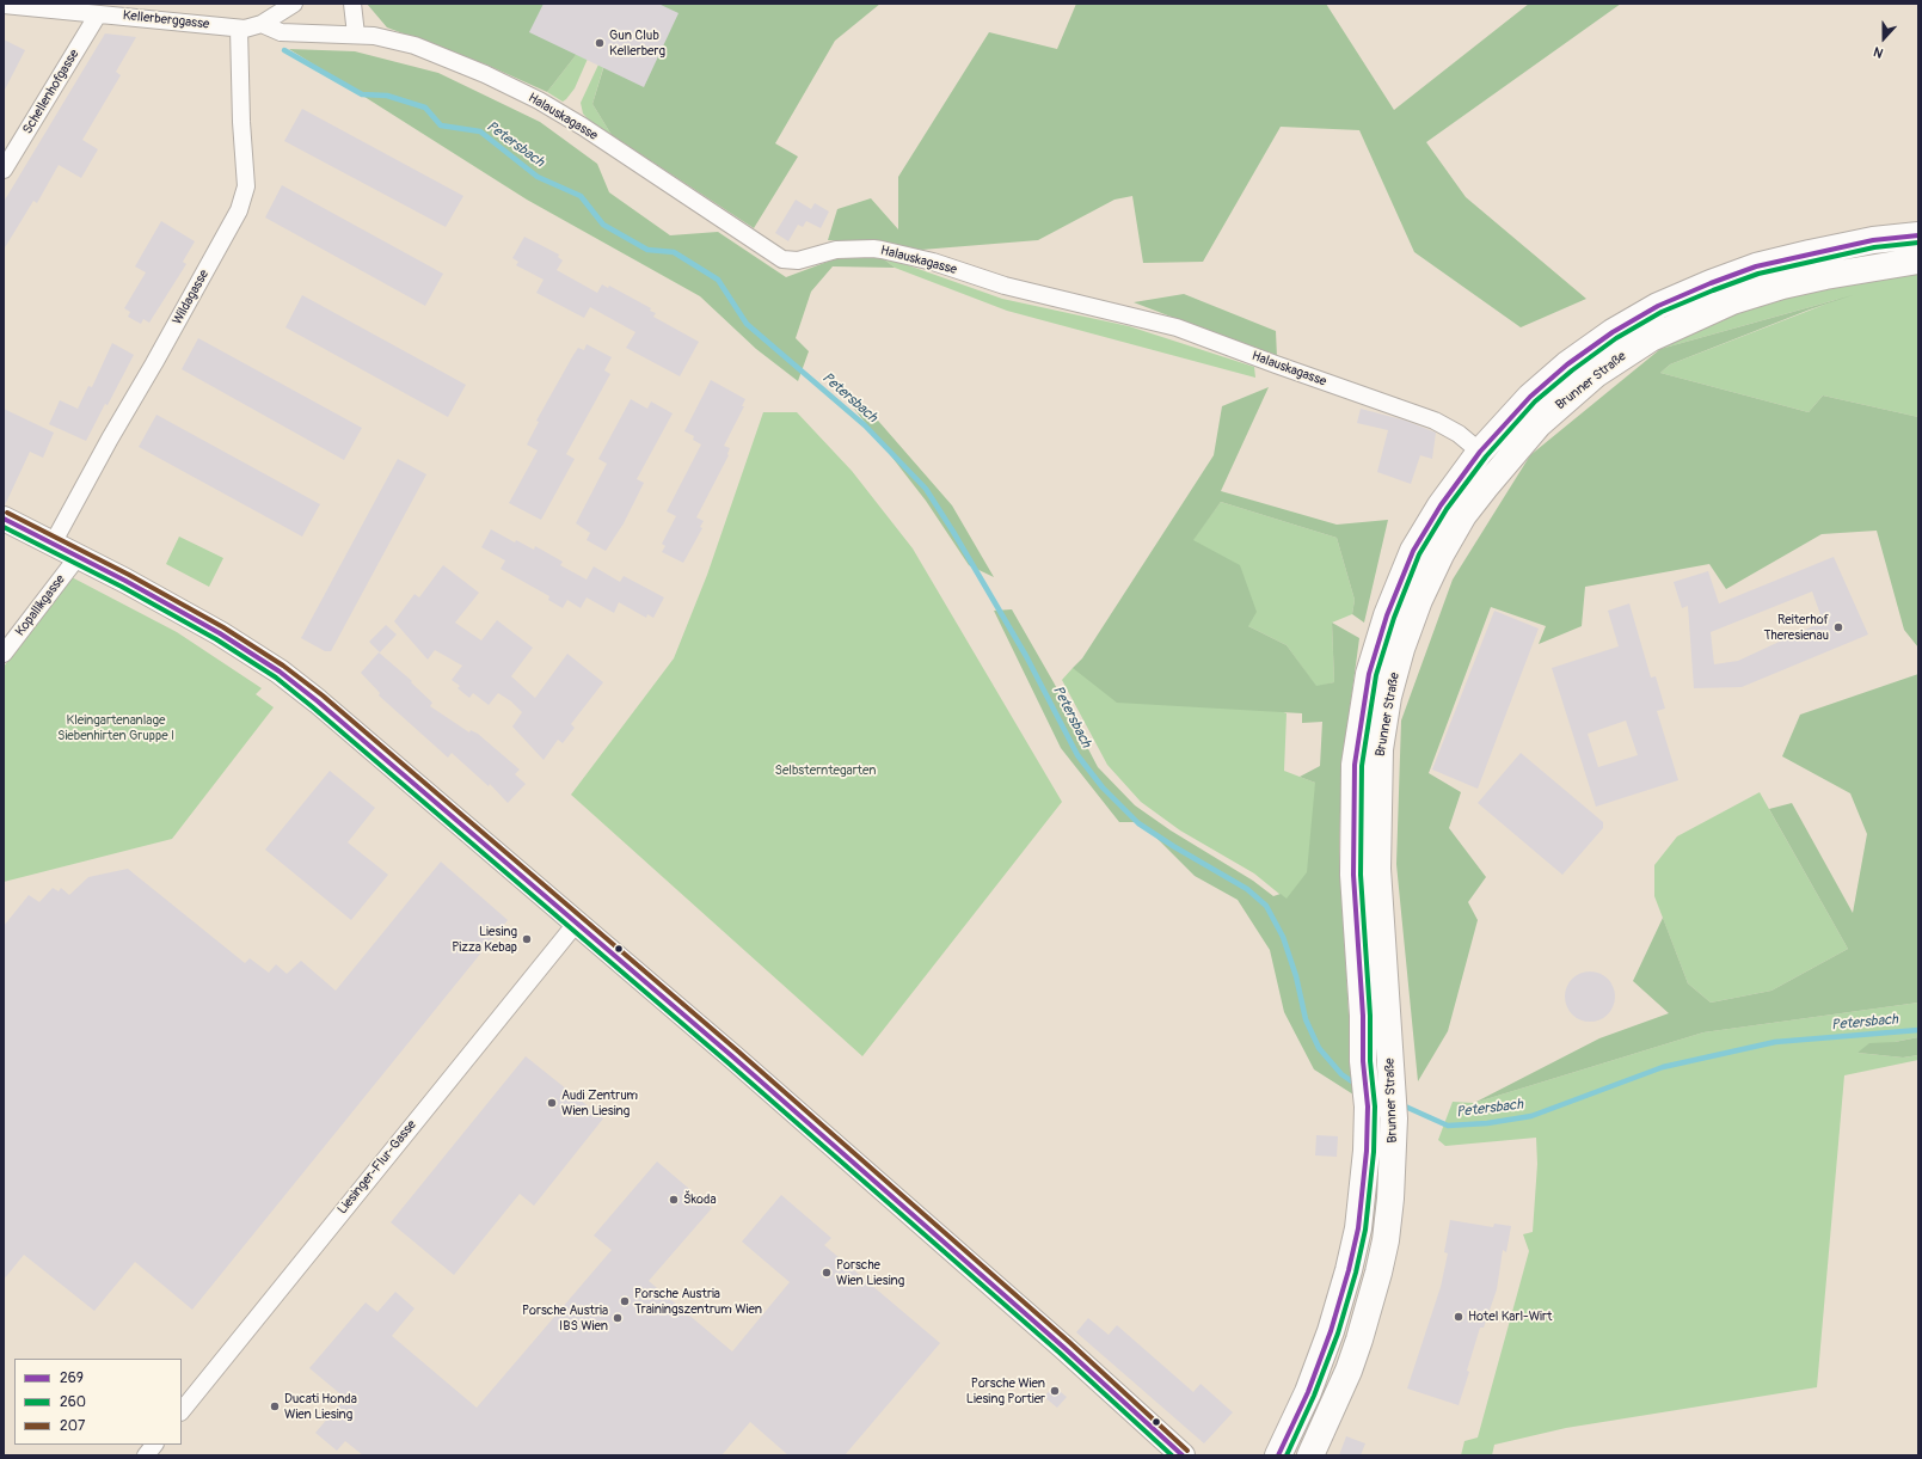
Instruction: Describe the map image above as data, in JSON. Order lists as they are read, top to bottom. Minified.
{"streets":{"main road":["Brunner Straße"],"street":["Kellerberggasse","Schellenhofgasse","Halauskagasse","Wildagasse","Kopallikgasse","Liesinger-Flur-Gasse"]},"crossings":[["Kellerberggasse","Schellenhofgasse"],["Kellerberggasse","Halauskagasse"],["Kellerberggasse","Wildagasse"],["Halauskagasse","Brunner Straße"]],"water":["Petersbach"],"parks":["Kleingartenanlage Siebenhirten Gruppe I","Selbsterntegarten"],"places":["Gun Club Kellerberg","Reiterhof Theresienau","Liesing Pizza Kebap","Audi Zentrum Wien Liesing","Škoda","Porsche Wien Liesing","Porsche Austria Trainingszentrum Wien","Hotel Karl-Wirt","Porsche Austria IBS Wien","Porsche Wien Liesing Portier","Ducati Honda Wien Liesing"],"lines":["transit line 269","transit line 260","transit line 207"],"legend":["269","260","207"],"north":"bottom"}
